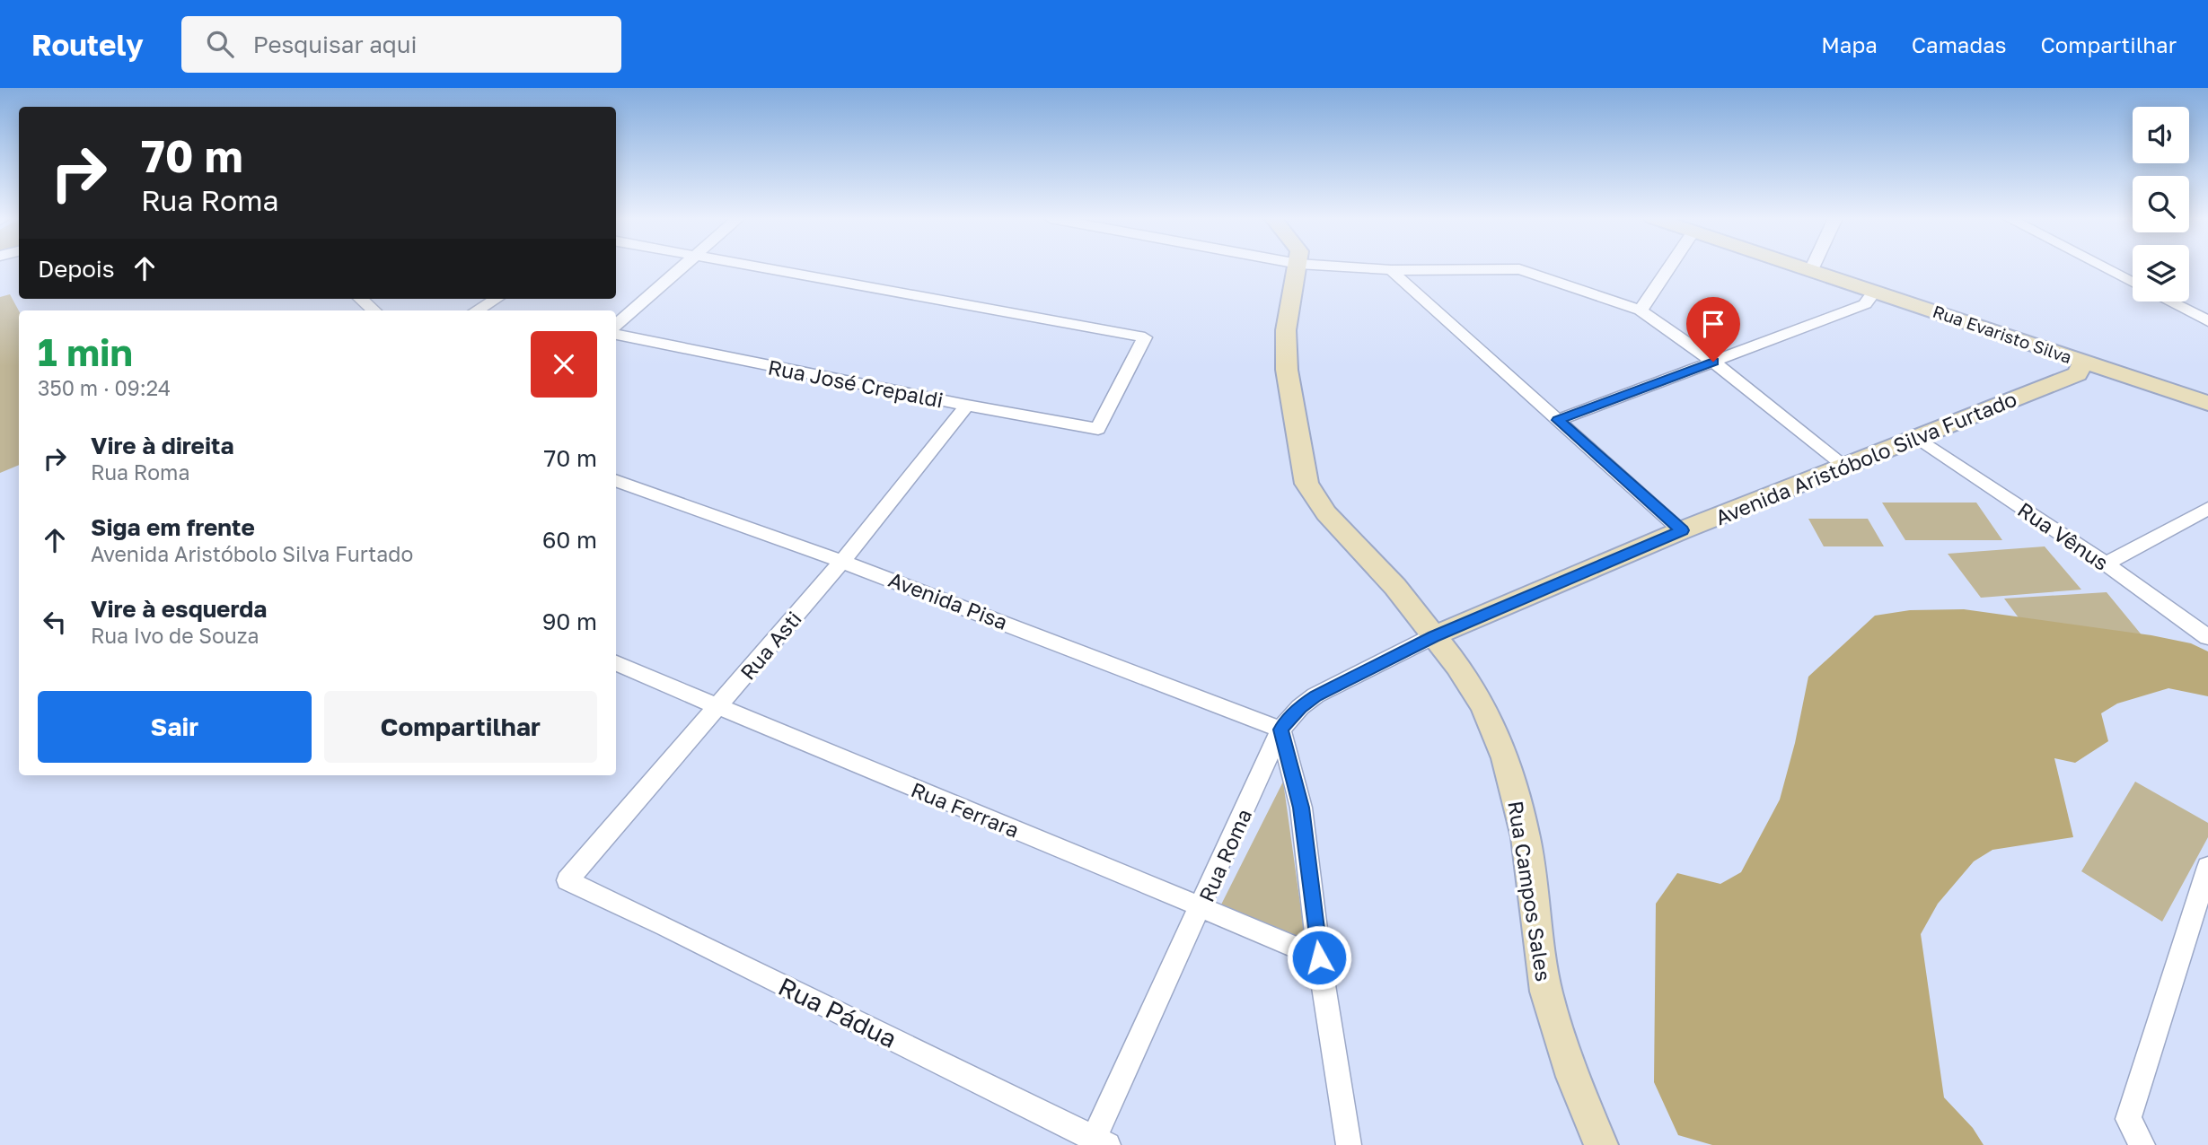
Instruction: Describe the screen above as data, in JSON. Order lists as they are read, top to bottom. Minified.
{"streets":{"street":["Rua Evaristo Silva","Rua José Crepaldi","Avenida Aristóbolo Silva Furtado","Rua Vênus","Avenida Pisa","Rua Asti","Rua Ferrara","Rua Roma","Rua Campos Sales","Rua Pádua"]},"crossings":[["Rua Evaristo Silva","Avenida Aristóbolo Silva Furtado"],["Rua José Crepaldi","Rua Asti"],["Avenida Aristóbolo Silva Furtado","Rua Vênus"],["Avenida Aristóbolo Silva Furtado","Rua Roma"],["Avenida Aristóbolo Silva Furtado","Rua Campos Sales"],["Avenida Pisa","Rua Asti"],["Avenida Pisa","Rua Roma"],["Rua Asti","Rua Ferrara"],["Rua Asti","Rua Pádua"],["Rua Ferrara","Rua Roma"],["Rua Roma","Rua Campos Sales"],["Rua Roma","Rua Pádua"]],"page":{"header":"Routely","search":"Pesquisar aqui","nav":["Mapa","Camadas","Compartilhar"],"turn":["70 m","Rua Roma"],"then":"Depois","heading":["1 min","350 m · 09:24"],"list":[{"name":"Vire à direita","note":"Rua Roma","value":"70 m"},{"name":"Siga em frente","note":"Avenida Aristóbolo Silva Furtado","value":"60 m"},{"name":"Vire à esquerda","note":"Rua Ivo de Souza","value":"90 m"}],"buttons":["Sair","Compartilhar"]}}
